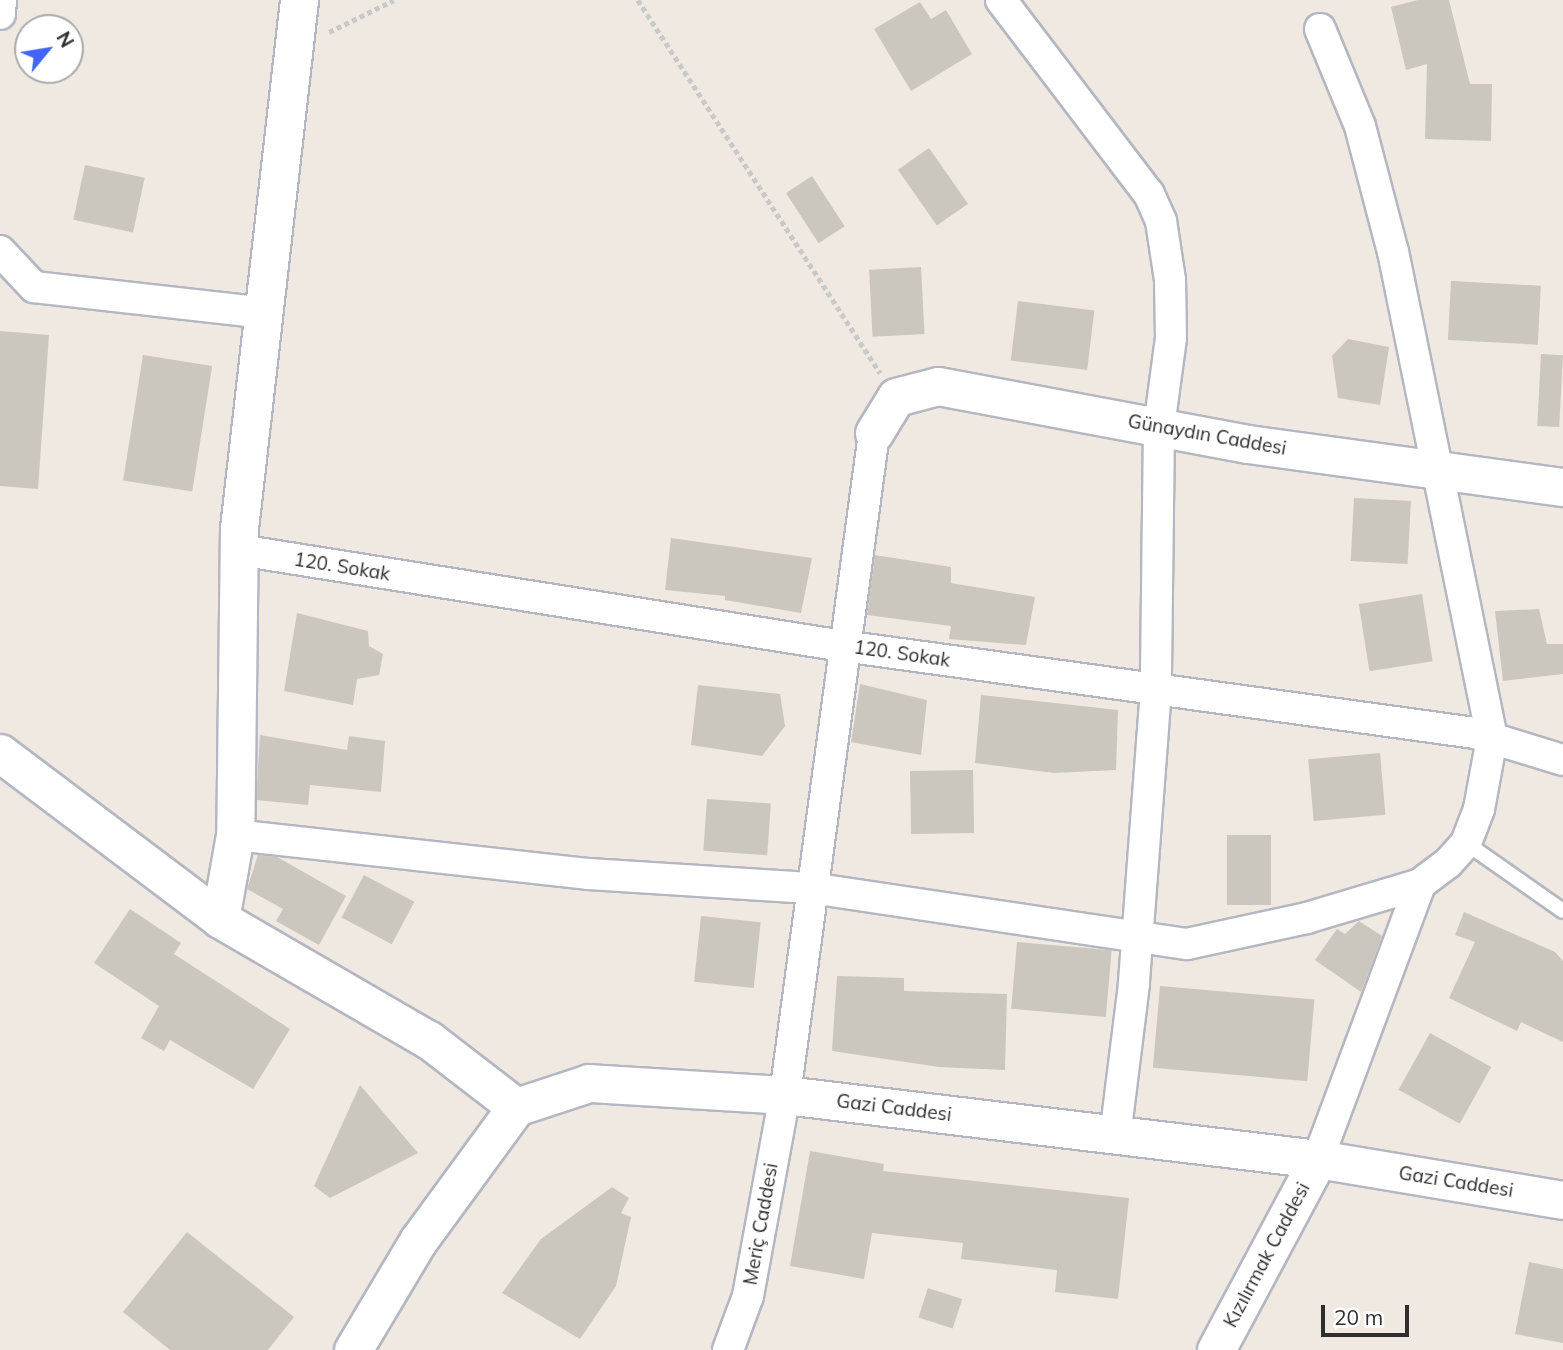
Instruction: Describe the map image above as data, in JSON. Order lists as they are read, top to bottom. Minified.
{"streets":{"street":["Günaydın Caddesi","120. Sokak","Gazi Caddesi","Meriç Caddesi","Kızılırmak Caddesi"]},"crossings":[["120. Sokak","Meriç Caddesi"],["Gazi Caddesi","Meriç Caddesi"],["Gazi Caddesi","Kızılırmak Caddesi"]],"scale_bar":"20 m","north":"top right"}
